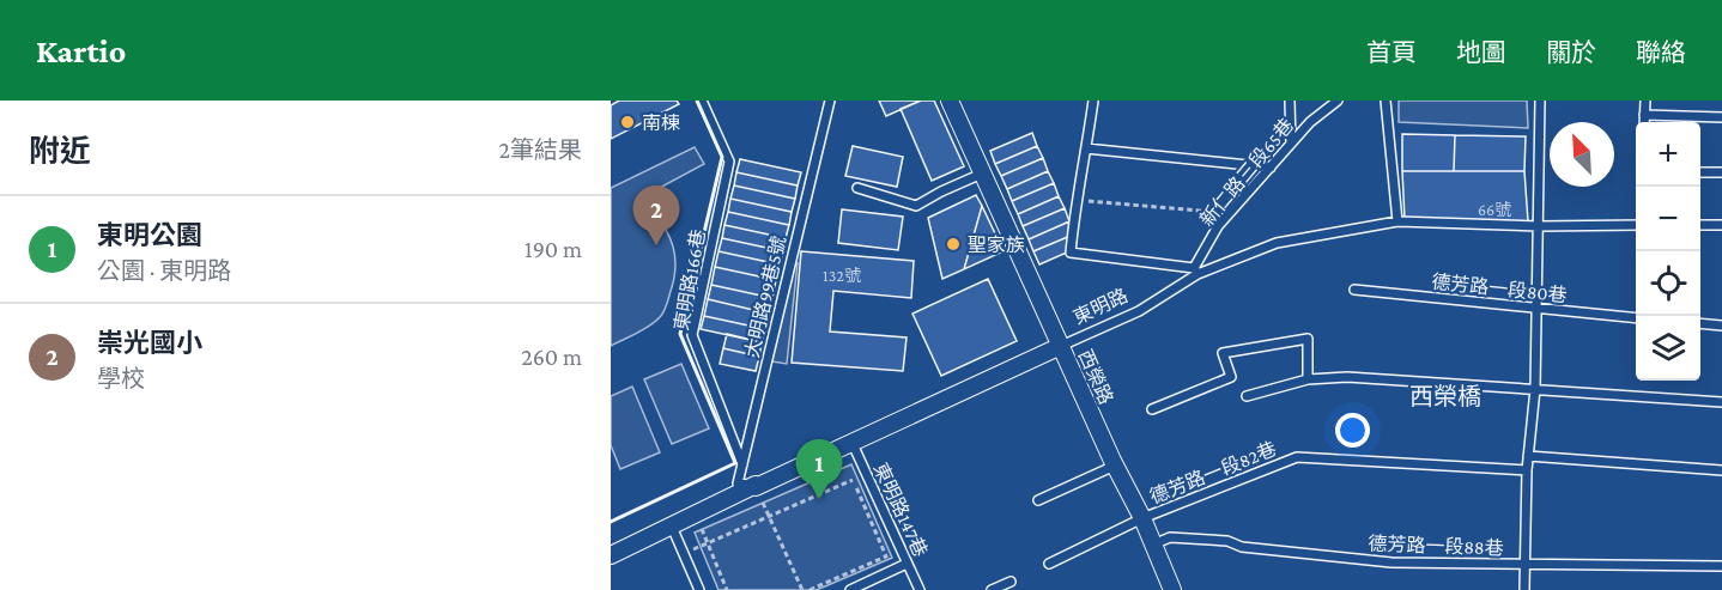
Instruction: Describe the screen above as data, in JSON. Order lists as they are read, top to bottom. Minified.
{"streets":{"street":["東明路","西榮路"],"lane":["新仁路三段65巷","東明路166巷","德芳路一段80巷","大明路99巷5號","德芳路一段82巷","東明路147巷","德芳路一段88巷"]},"crossings":[["新仁路三段65巷","東明路"],["東明路166巷","大明路99巷5號"],["東明路","西榮路"],["東明路","東明路147巷"],["西榮路","德芳路一段82巷"],["西榮路","德芳路一段88巷"]],"districts":["西榮橋"],"places":["南棟","聖家族"],"house_numbers":["66號","132號"],"north":"top left","page":{"header":"Kartio","nav":["首頁","地圖","關於","聯絡"],"heading":["附近","2筆結果"],"map_buttons":["+","−"],"pins":["2","1"],"list":[{"mark":"1","name":"東明公園","note":"公園 · 東明路","value":"190 m"},{"mark":"2","name":"崇光國小","note":"學校","value":"260 m"}]}}
